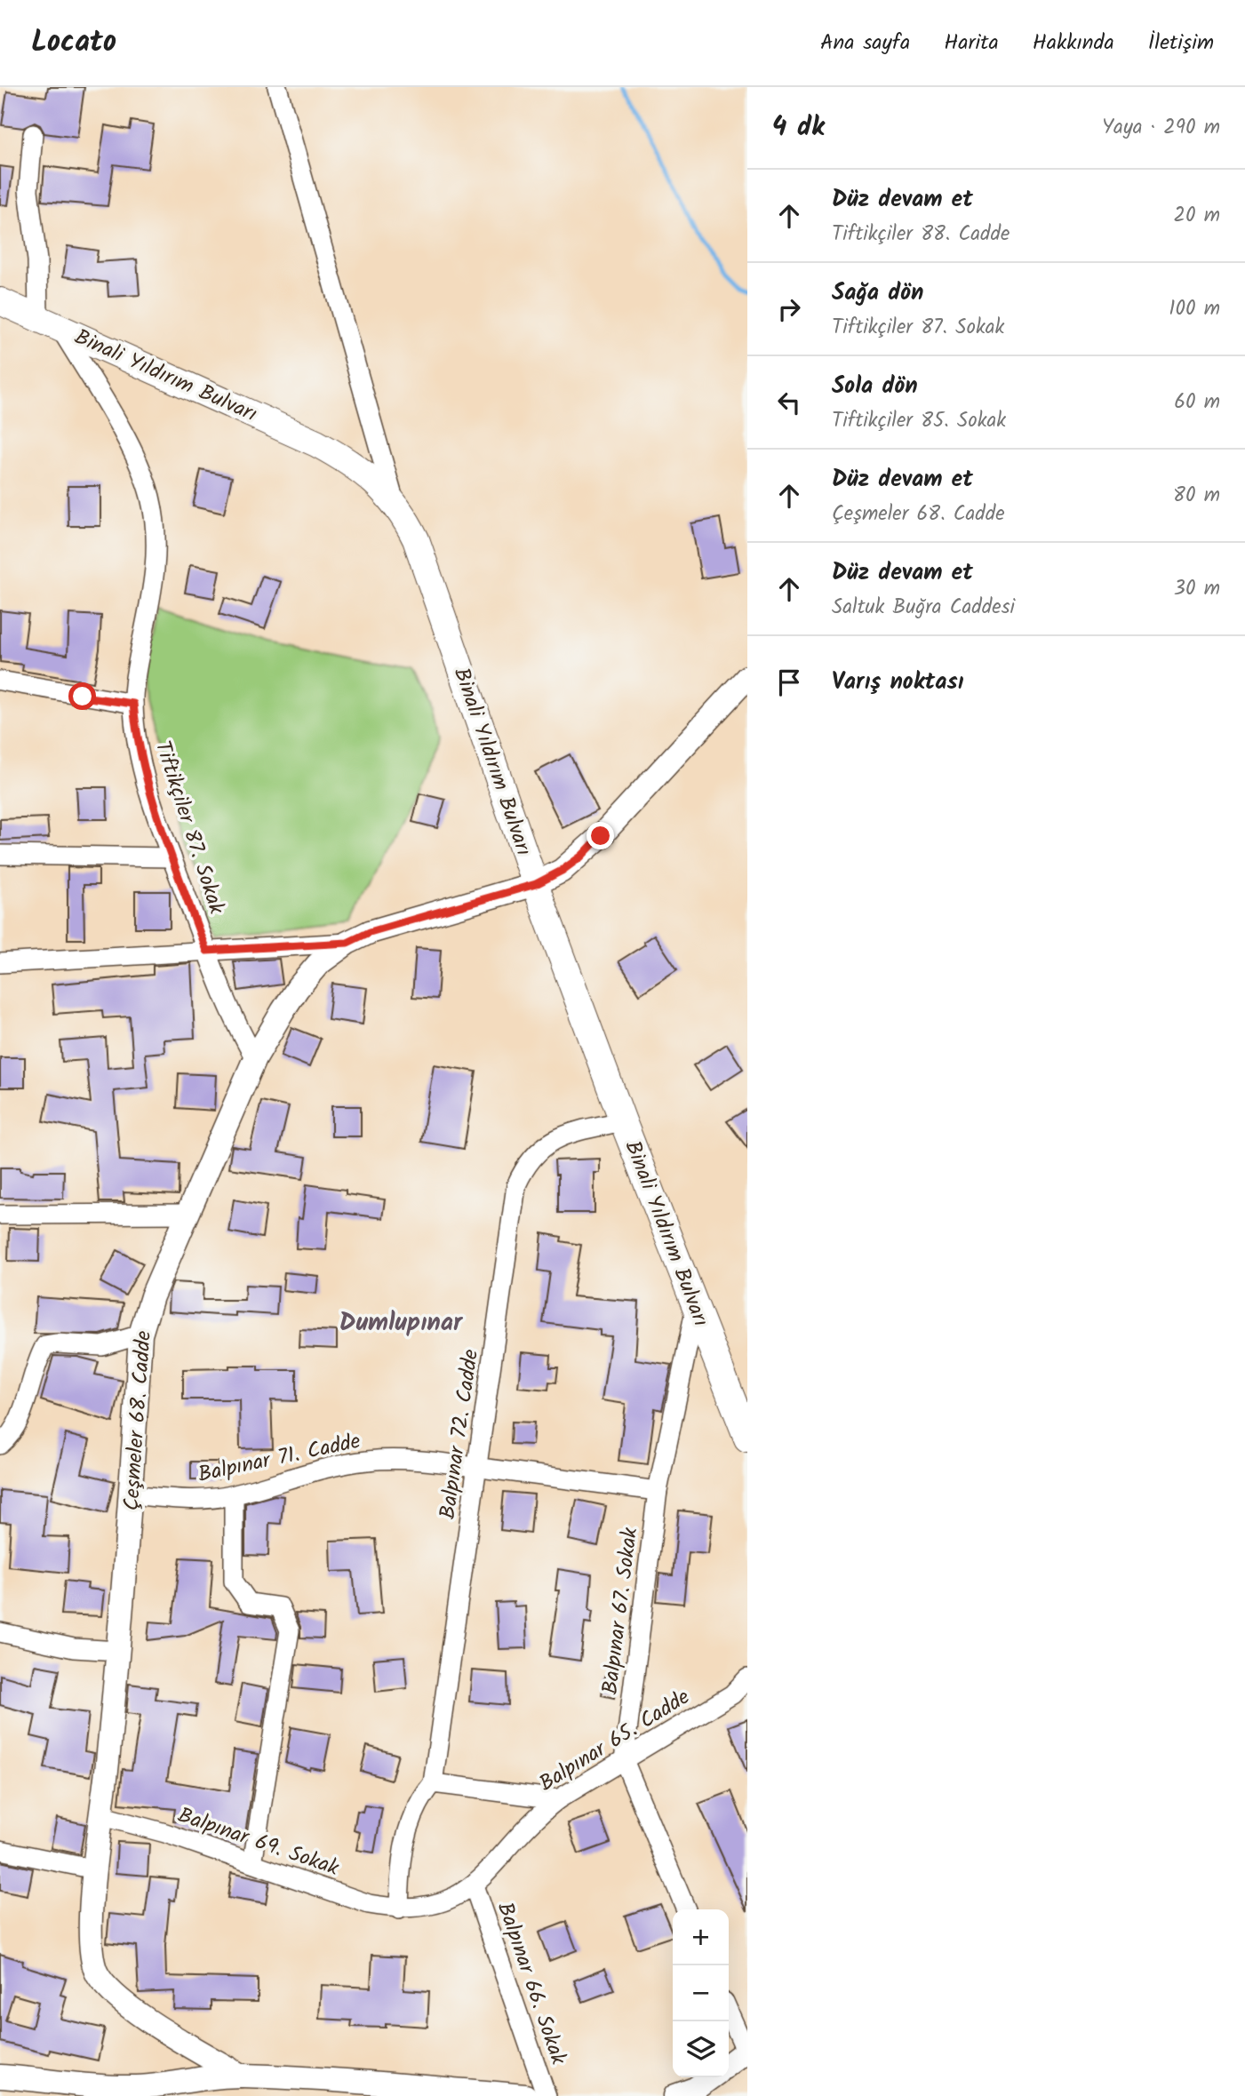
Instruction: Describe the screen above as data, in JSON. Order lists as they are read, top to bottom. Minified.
{"streets":{"main road":["Binali Yıldırım Bulvarı"],"street":["Tiftikçiler 87. Sokak","Çeşmeler 68. Cadde","Balpınar 72. Cadde","Balpınar 71. Cadde","Balpınar 67. Sokak","Balpınar 65. Cadde","Balpınar 69. Sokak","Balpınar 66. Sokak"]},"crossings":[["Binali Yıldırım Bulvarı","Tiftikçiler 87. Sokak"],["Binali Yıldırım Bulvarı","Çeşmeler 68. Cadde"],["Binali Yıldırım Bulvarı","Balpınar 72. Cadde"],["Binali Yıldırım Bulvarı","Balpınar 67. Sokak"],["Tiftikçiler 87. Sokak","Çeşmeler 68. Cadde"],["Çeşmeler 68. Cadde","Balpınar 71. Cadde"],["Çeşmeler 68. Cadde","Balpınar 69. Sokak"],["Balpınar 72. Cadde","Balpınar 71. Cadde"],["Balpınar 71. Cadde","Balpınar 67. Sokak"],["Balpınar 67. Sokak","Balpınar 65. Cadde"],["Balpınar 65. Cadde","Balpınar 69. Sokak"],["Balpınar 65. Cadde","Balpınar 66. Sokak"],["Balpınar 69. Sokak","Balpınar 66. Sokak"]],"districts":["Dumlupınar"],"page":{"header":"Locato","nav":["Ana sayfa","Harita","Hakkında","İletişim"],"heading":["4 dk","Yaya · 290 m"],"list":[["Düz devam et","Tiftikçiler 88. Cadde","20 m"],["Sağa dön","Tiftikçiler 87. Sokak","100 m"],["Sola dön","Tiftikçiler 85. Sokak","60 m"],["Düz devam et","Çeşmeler 68. Cadde","80 m"],["Düz devam et","Saltuk Buğra Caddesi","30 m"],"Varış noktası"],"map_buttons":["+","−"]}}
